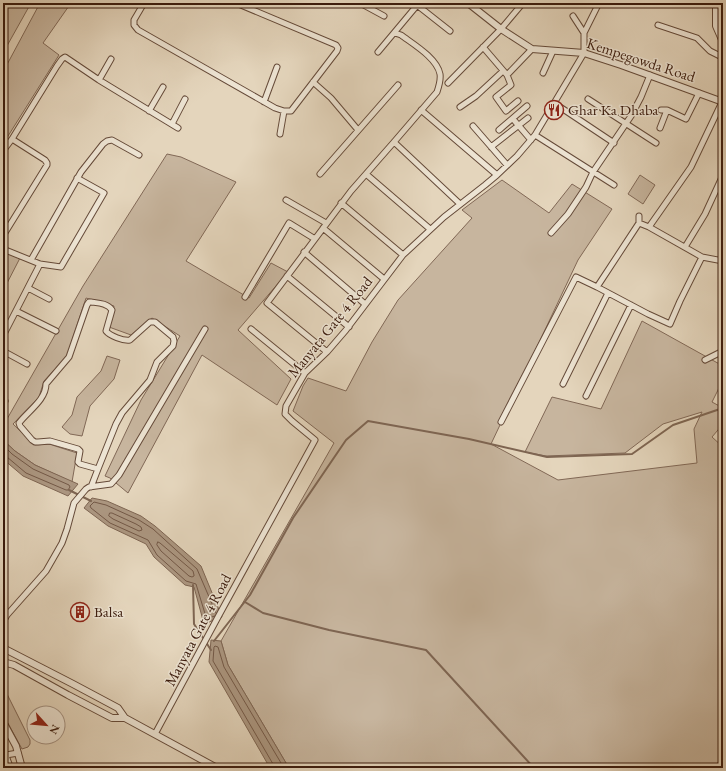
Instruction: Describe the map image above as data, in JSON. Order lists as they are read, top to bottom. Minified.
{"streets":{"street":["Kempegowda Road","Manyata Gate 4 Road"]},"crossings":[["Kempegowda Road","Manyata Gate 4 Road"]],"places":{"restaurant":["Ghar Ka Dhaba"],"building":["Balsa"]},"north":"bottom right"}
